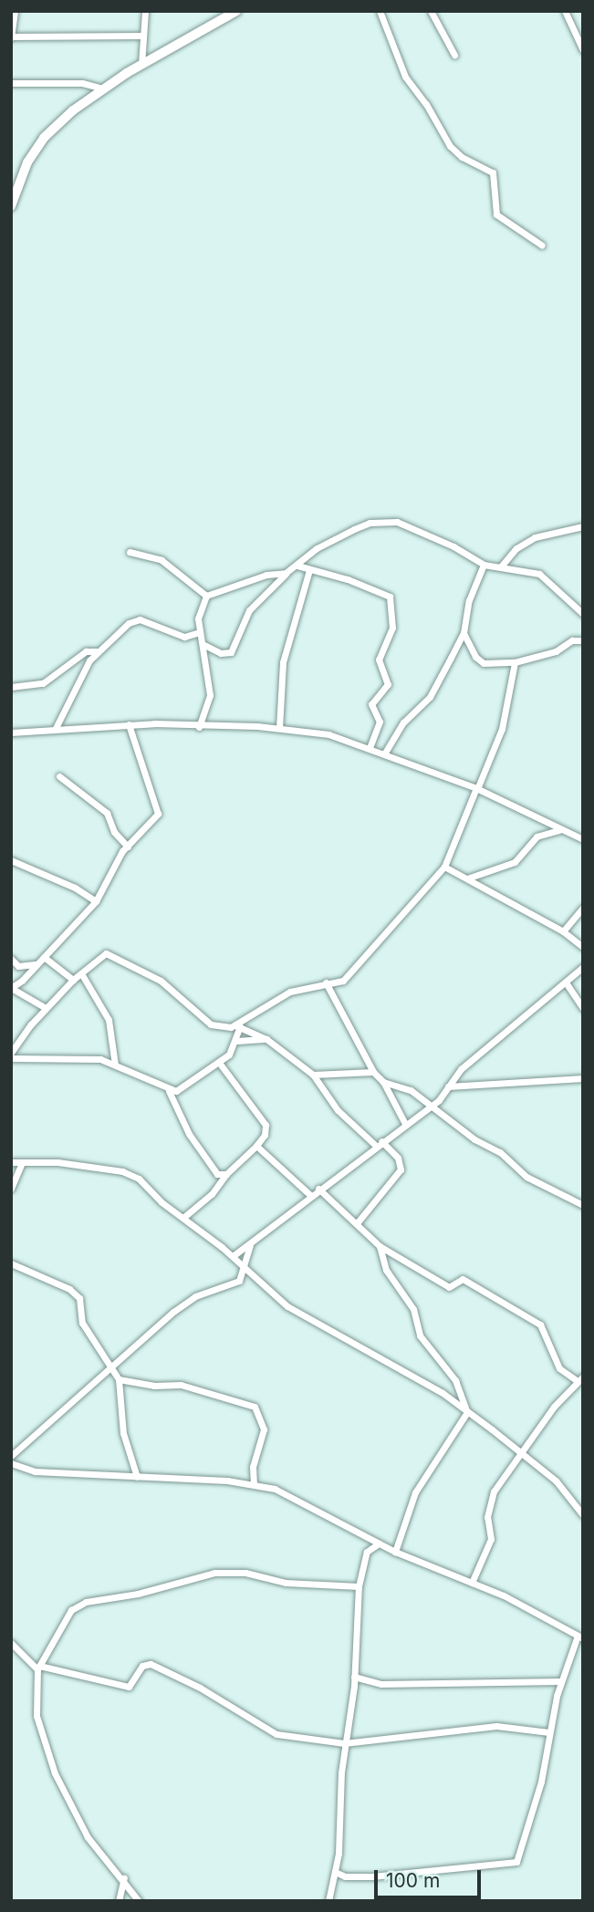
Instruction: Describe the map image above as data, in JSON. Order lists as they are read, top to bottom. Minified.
{"scale_bar":"100 m"}
